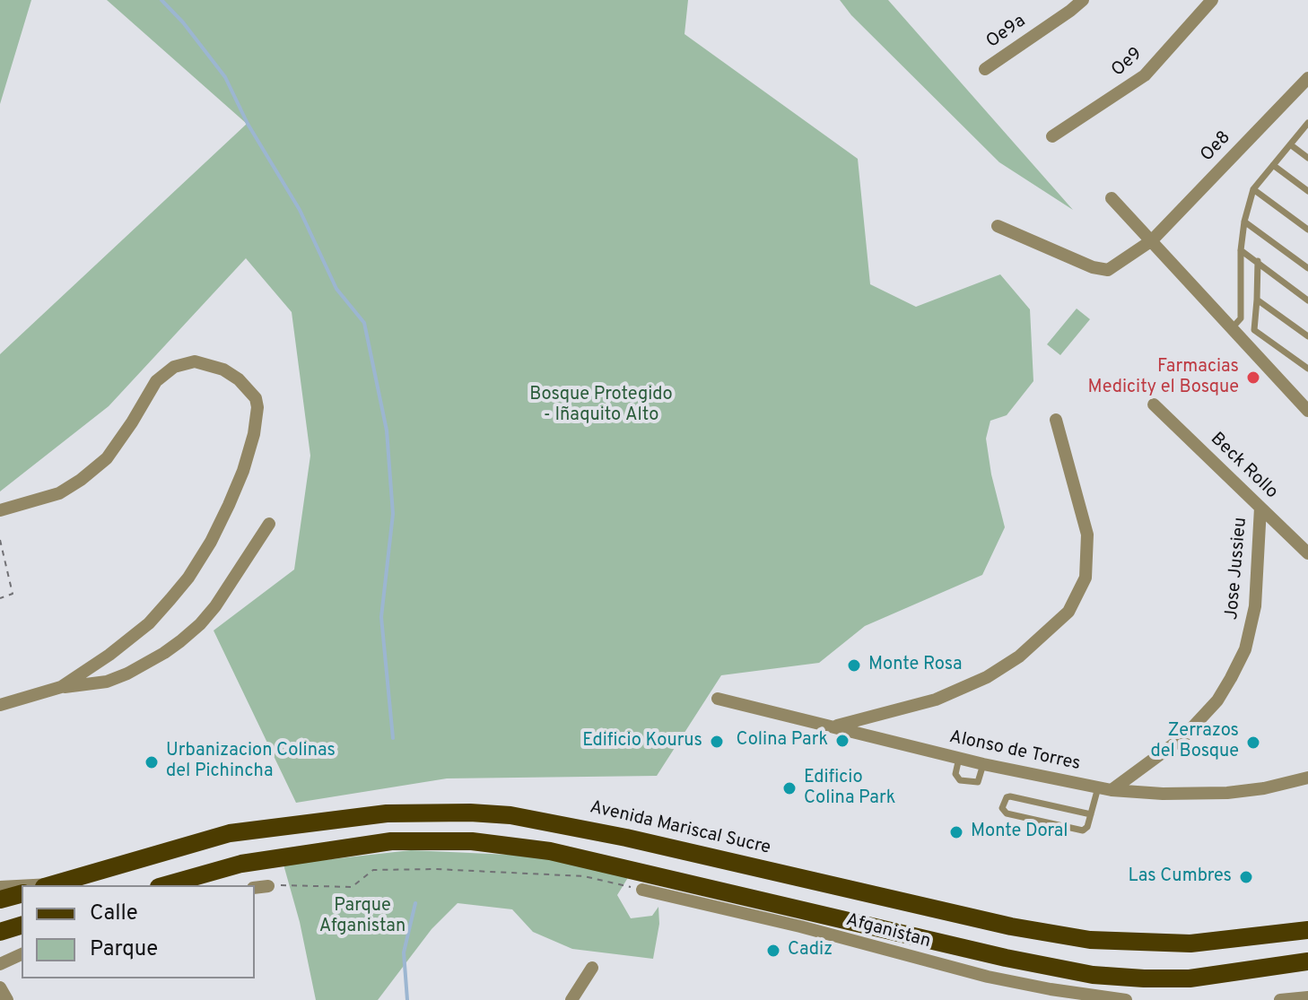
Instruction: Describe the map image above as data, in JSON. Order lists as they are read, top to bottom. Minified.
{"streets":{"main road":["Avenida Mariscal Sucre"],"street":["Oe9a","Oe9","Oe8","Beck Rollo","Jose Jussieu","Alonso de Torres","Afganistan"]},"crossings":[["Beck Rollo","Jose Jussieu"],["Jose Jussieu","Alonso de Torres"]],"parks":["Bosque Protegido - Iñaquito Alto","Parque Afganistan"],"places":["Farmacias Medicity el Bosque","Monte Rosa","Colina Park","Edificio Kourus","Zerrazos del Bosque","Urbanizacion Colinas del Pichincha","Edificio Colina Park","Monte Doral","Las Cumbres","Cadiz"],"legend":["Calle","Parque"]}
